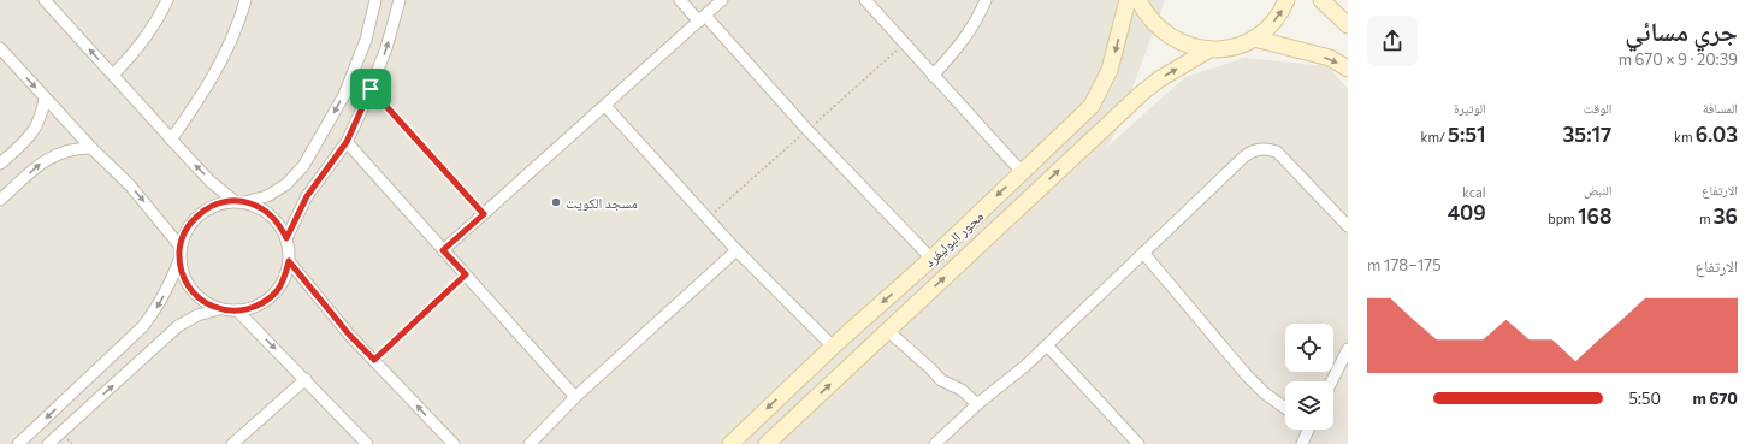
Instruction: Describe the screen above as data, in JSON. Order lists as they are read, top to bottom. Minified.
{"streets":{"street":["محور البوليفرد"]},"places":["مسجد الكويت"],"page":{"heading":["جري مسائي","20:39 · 9 × 670 m"],"stats":[["المسافة","6.03 km"],["الوقت","35:17"],["الوتيرة","5:51 /km"],["الارتفاع","36 m"],["النبض","168 bpm"],["kcal","409"]],"chart":["الارتفاع","175–178 m"],"list":[{"name":"670 m","note":"5:50"}]}}
